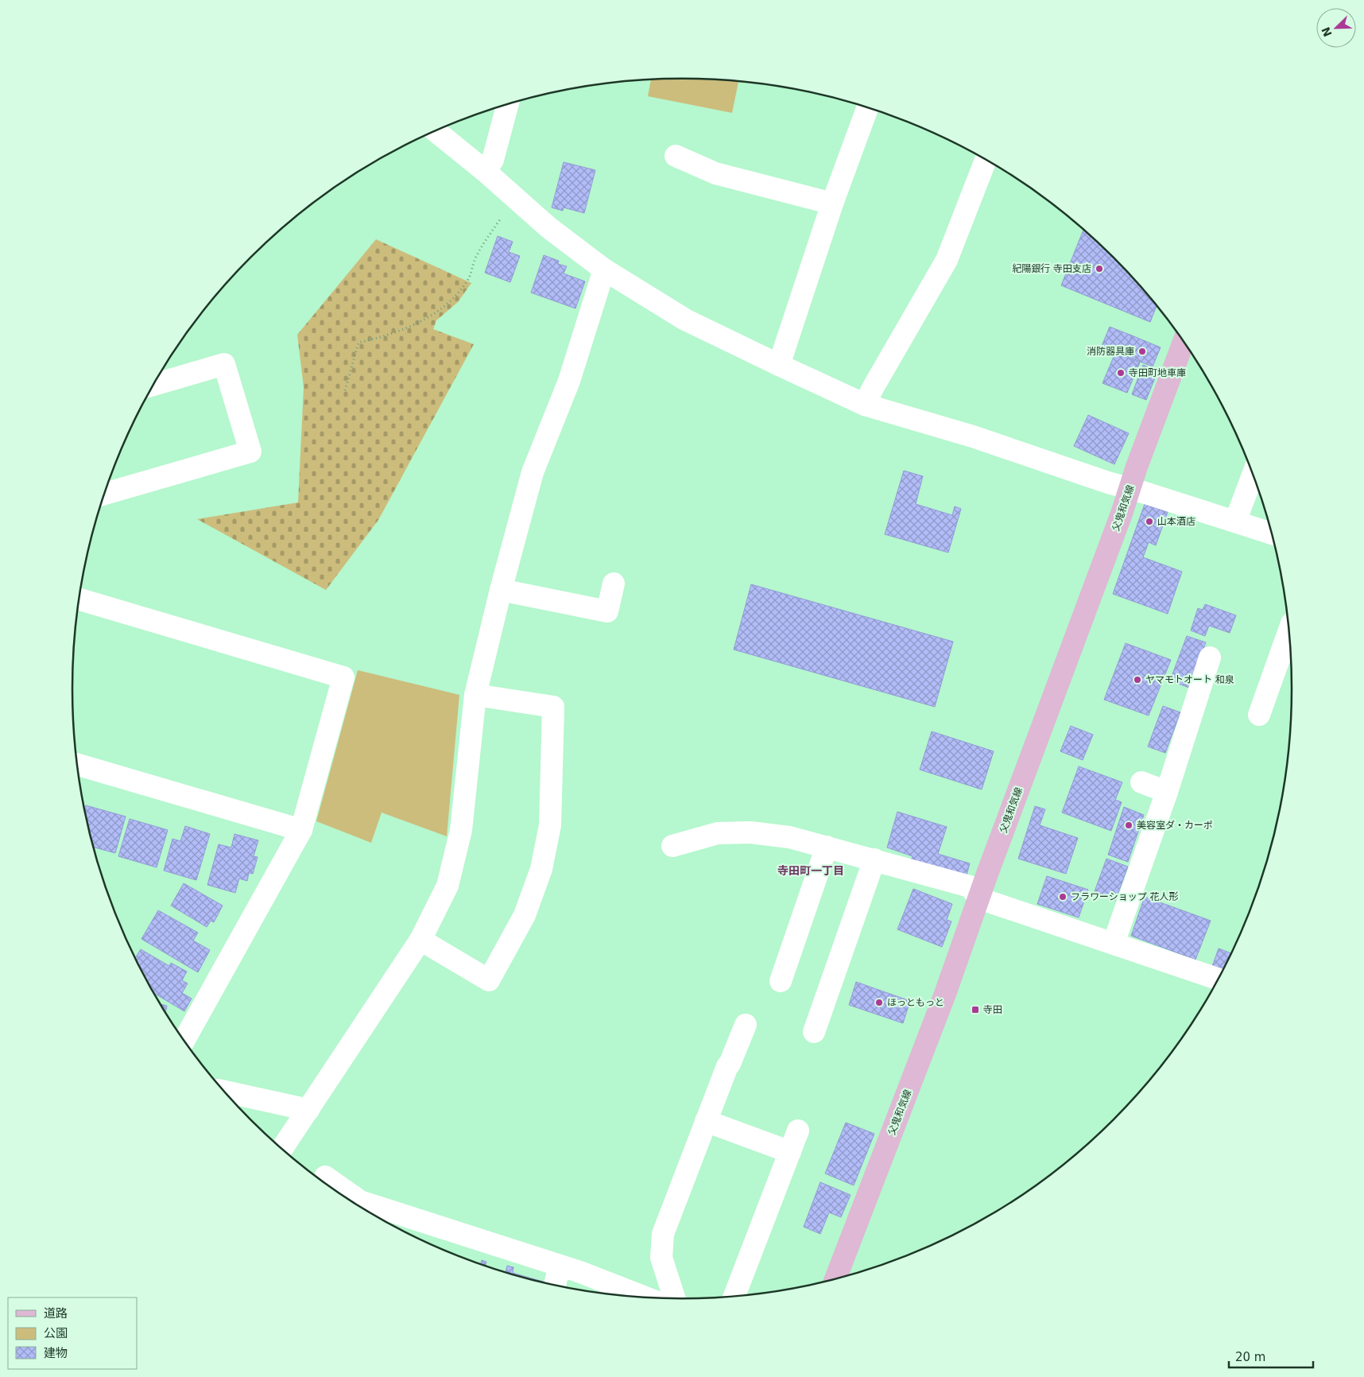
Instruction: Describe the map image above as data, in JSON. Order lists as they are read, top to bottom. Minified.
{"streets":{"main road":["父鬼和気線"]},"districts":["寺田町一丁目"],"places":{"other":["紀陽銀行 寺田支店","消防器具庫","寺田町地車庫","山本酒店","ヤマモトオート 和泉","美容室ダ・カーポ","フラワーショップ 花人形","ほっともっと"],"transit":["寺田"]},"legend":["道路","公園","建物"],"scale_bar":"20 m","north":"bottom left"}
